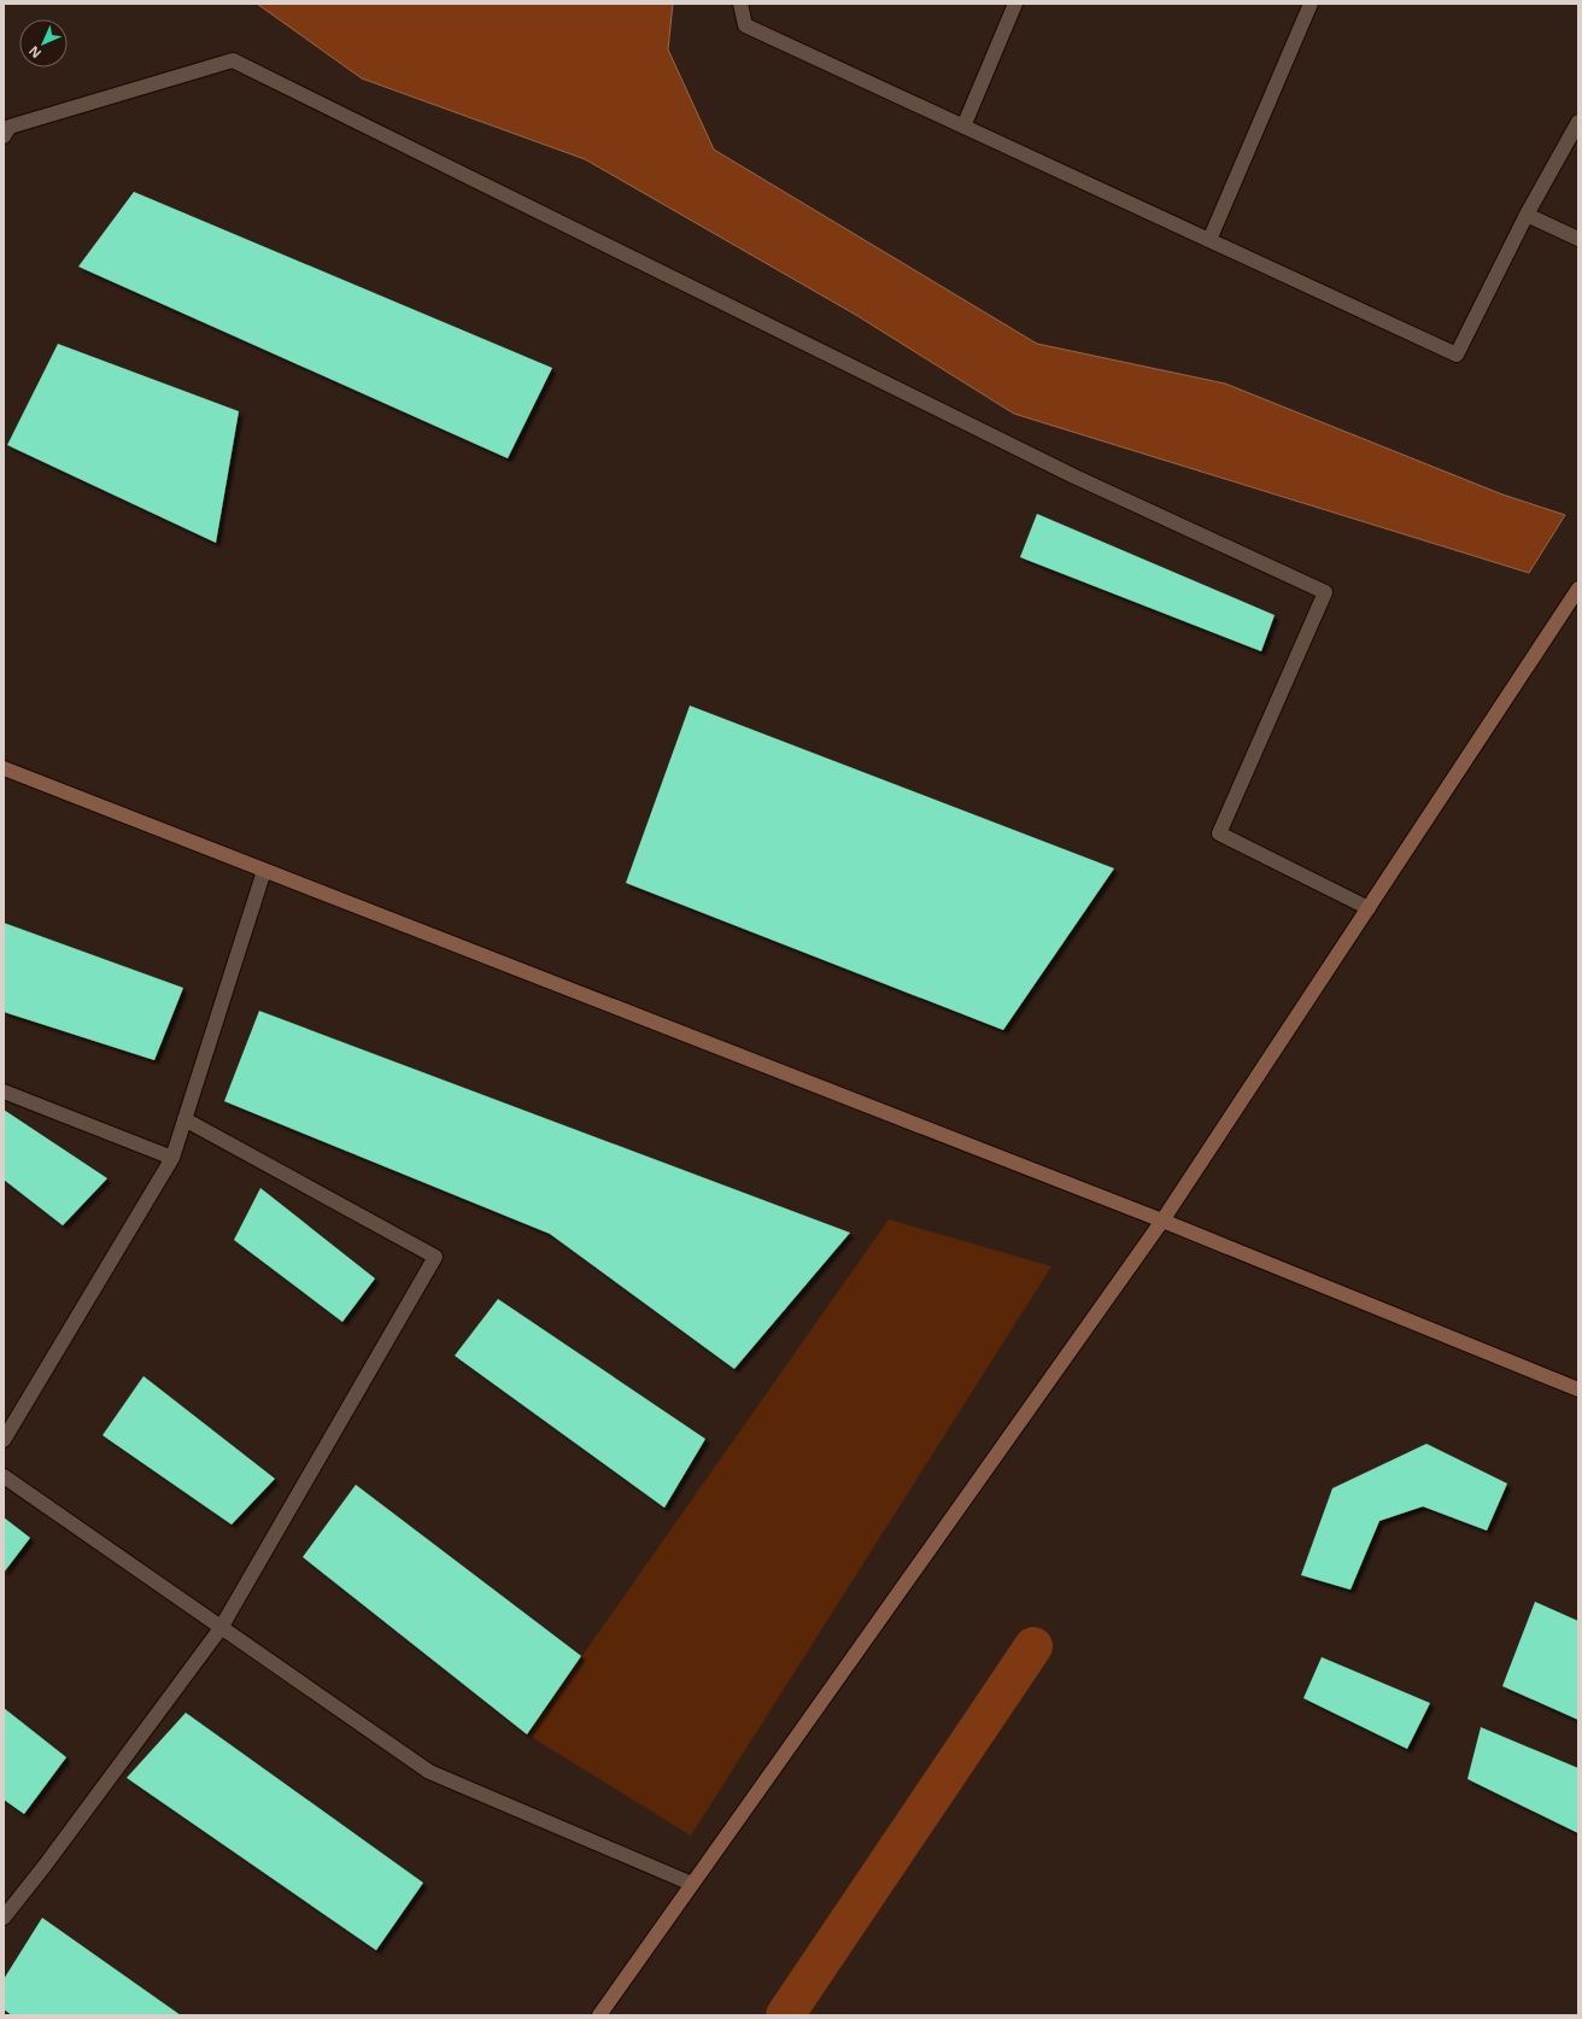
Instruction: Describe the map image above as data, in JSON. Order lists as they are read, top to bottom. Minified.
{"north":"bottom left"}
